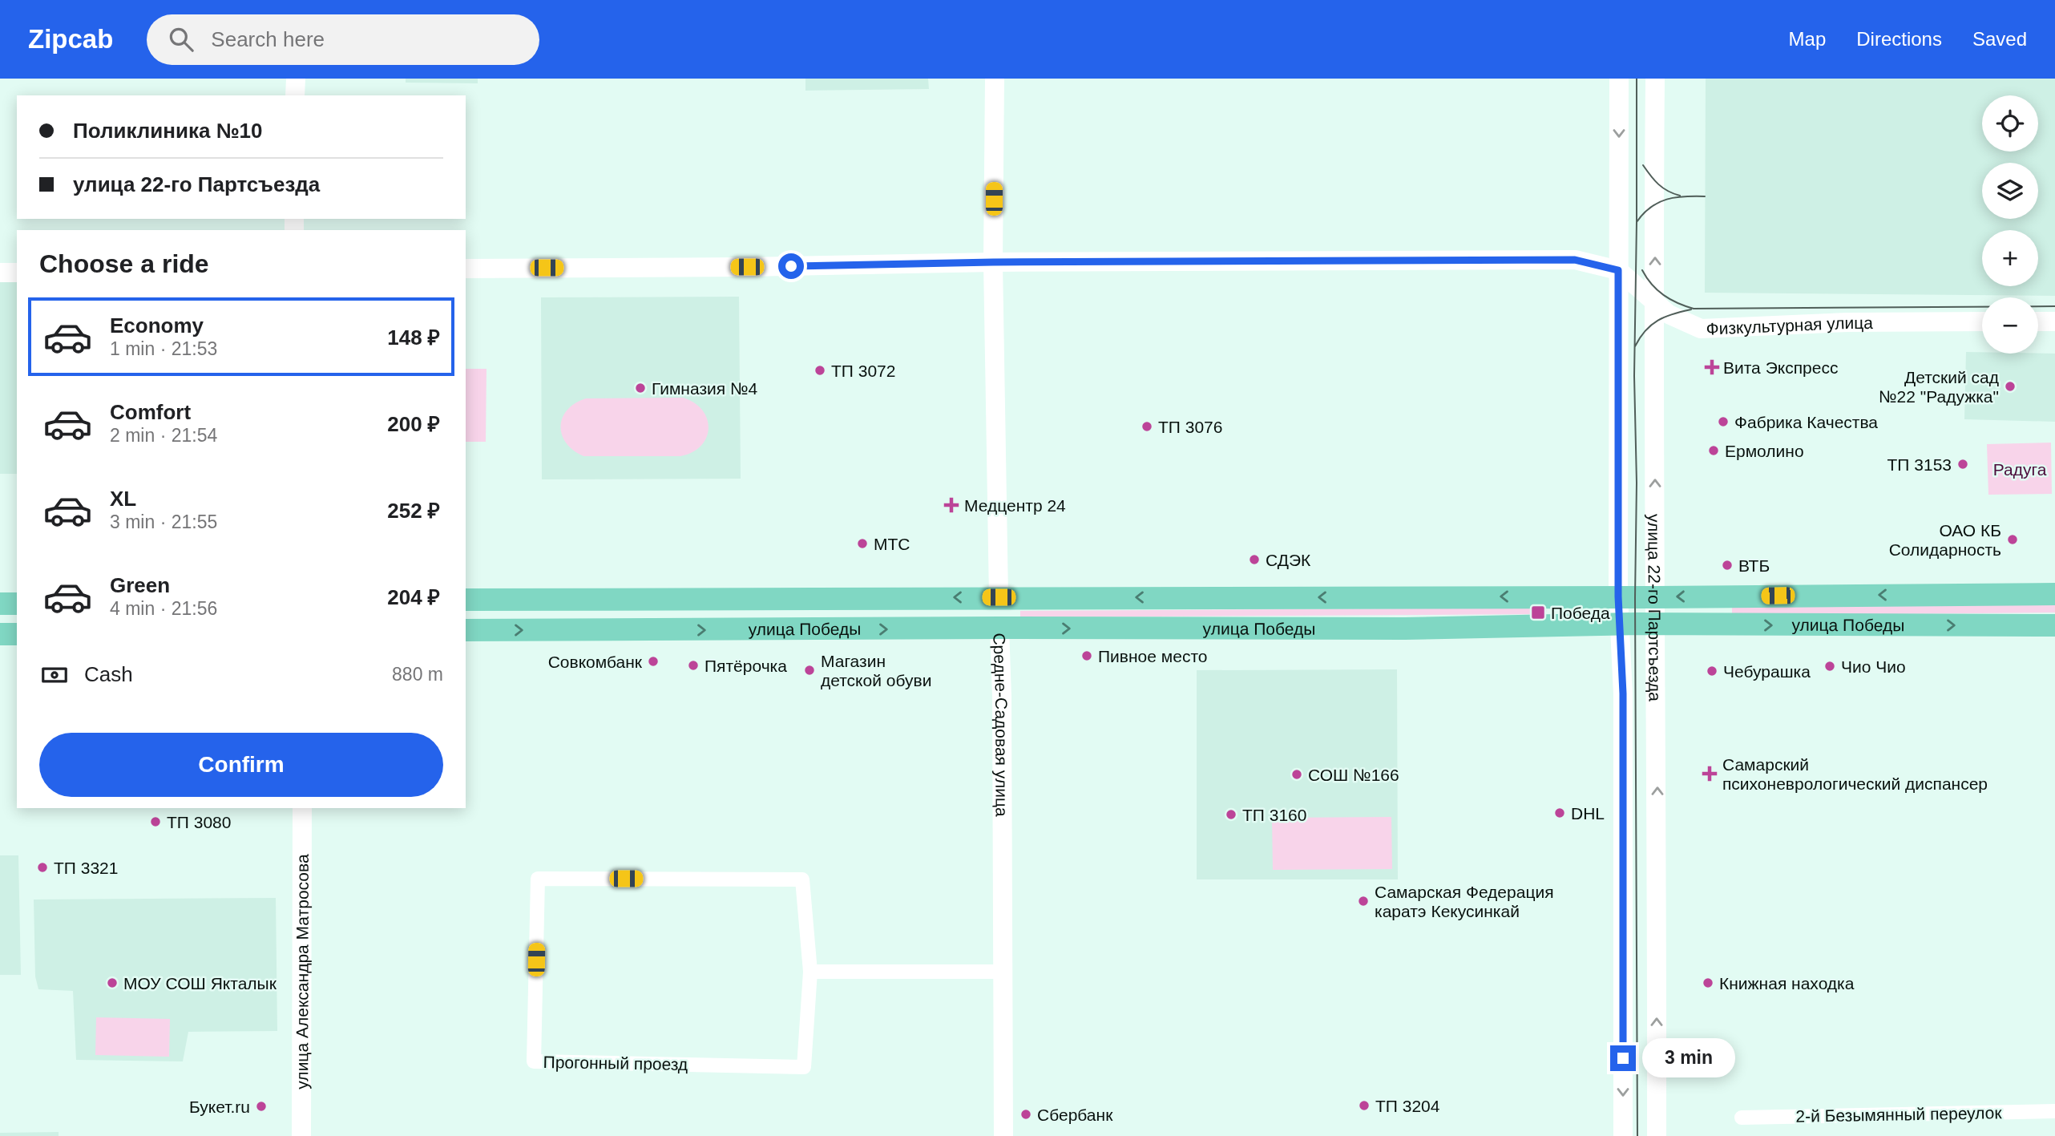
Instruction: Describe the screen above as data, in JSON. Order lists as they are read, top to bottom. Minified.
{"streets":{"main road":["улица Победы","Средне-Садовая улица"],"street":["Физкультурная улица","улица 22-го Партсъезда","улица Александра Матросова","Прогонный проезд","2-й Безымянный переулок"]},"crossings":[["Физкультурная улица","улица 22-го Партсъезда"],["Физкультурная улица","Средне-Садовая улица"],["улица 22-го Партсъезда","улица Победы"],["улица Победы","Средне-Садовая улица"]],"parks":["Радyга"],"places":{"health":["Вита Экспресс","Медцентр 24","Самарский психоневрологический диспансер"],"other":["ТП 3072","Детский сад №22 \"Радужка\"","Гимназия №4","Фабрика Качества","ТП 3076","Ермолино","ТП 3153","ОАО КБ Солидарность","МТС","СДЭК","ВТБ","Пивное место","Совкомбанк","Пятёрочка","Чио Чио","Магазин детской обуви","Чебурашка","СОШ №166","DHL","ТП 3160","ТП 3080","ТП 3321","Самарская Федерация каратэ Кекусинкай","МОУ СОШ Якталык","Книжная находка","ТП 3204","Букет.ru","Сбербанк"],"transit":["Победа"]},"page":{"header":"Zipcab","search":"Search here","nav":["Map","Directions","Saved"],"map_buttons":["+","−"],"banner":["Поликлиника №10","улица 22-го Партсъезда"],"heading":"Choose a ride","list":[{"name":"Economy","note":"1 min · 21:53","value":"148 ₽"},{"name":"Comfort","note":"2 min · 21:54","value":"200 ₽"},{"name":"XL","note":"3 min · 21:55","value":"252 ₽"},{"name":"Green","note":"4 min · 21:56","value":"204 ₽"}],"pay":["Cash","880 m"],"buttons":"Confirm","bubble":"3 min"}}
